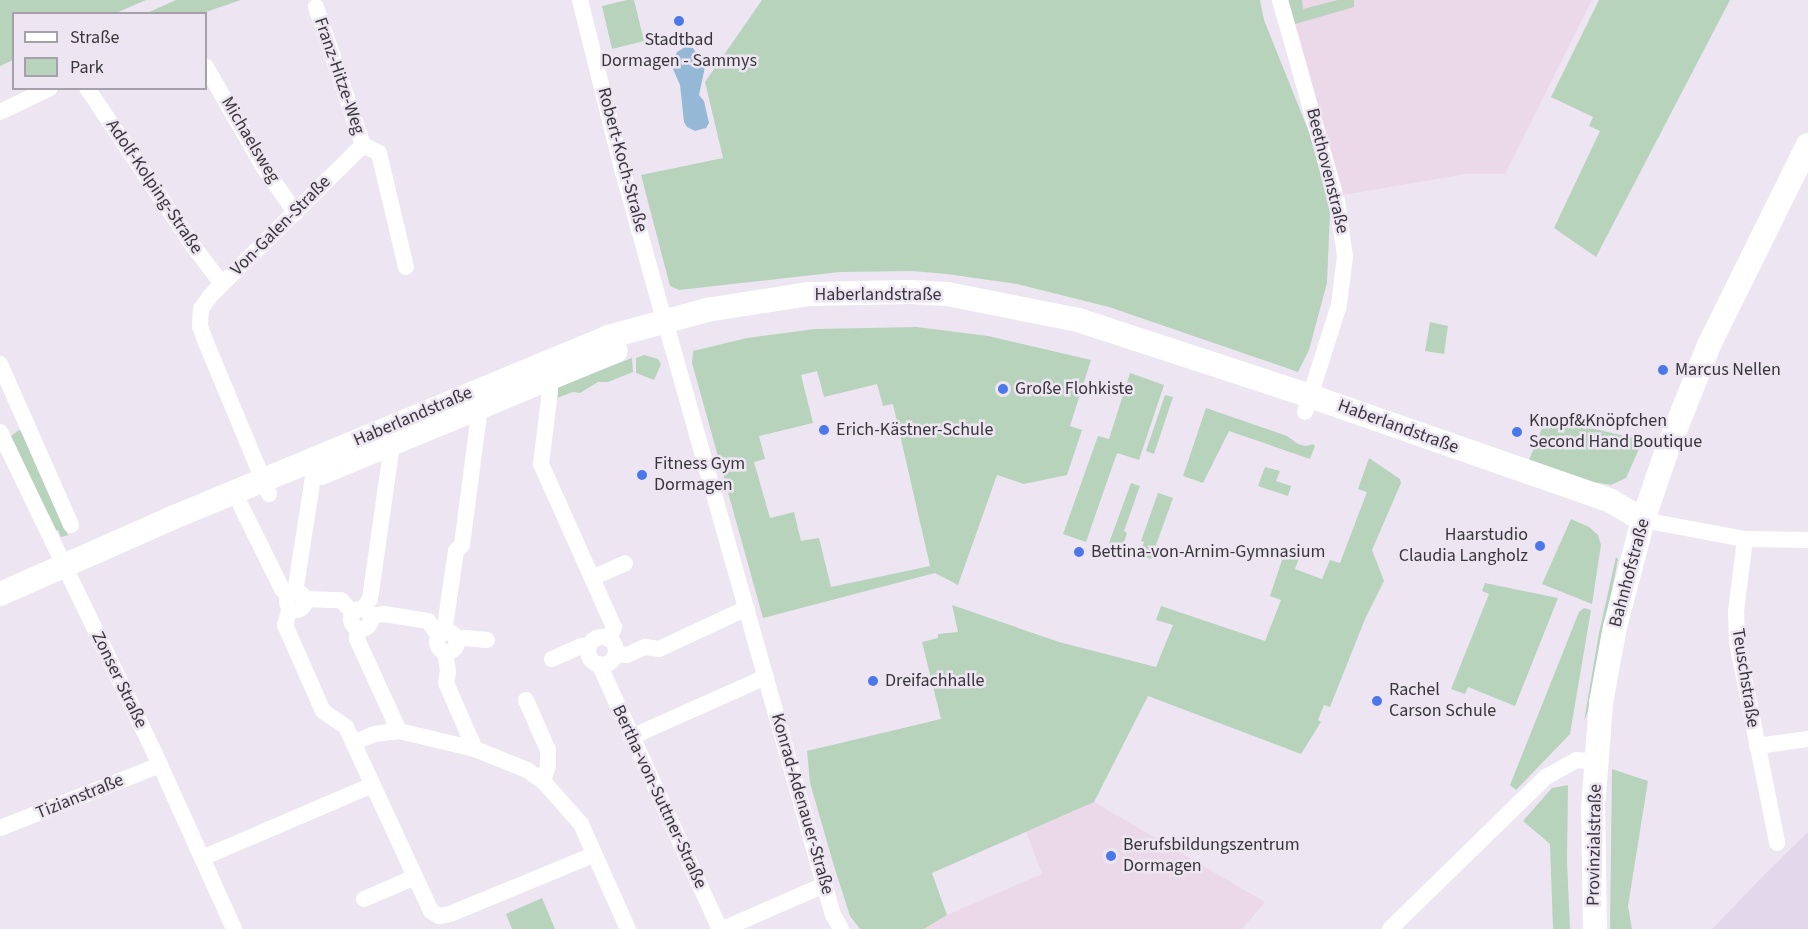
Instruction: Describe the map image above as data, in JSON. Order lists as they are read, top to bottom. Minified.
{"streets":{"street":["Franz-Hitze-Weg","Michaelsweg","Robert-Koch-Straße","Beethovenstraße","Adolf-Kolping-Straße","Von-Galen-Straße","Haberlandstraße","Bahnhofstraße","Teuschstraße","Zonser Straße","Tizianstraße","Bertha-von-Suttner-Straße","Konrad-Adenauer-Straße","Provinzialstraße"]},"crossings":[["Franz-Hitze-Weg","Von-Galen-Straße"],["Michaelsweg","Von-Galen-Straße"],["Robert-Koch-Straße","Haberlandstraße"],["Robert-Koch-Straße","Konrad-Adenauer-Straße"],["Beethovenstraße","Haberlandstraße"],["Adolf-Kolping-Straße","Von-Galen-Straße"],["Von-Galen-Straße","Haberlandstraße"],["Haberlandstraße","Bahnhofstraße"],["Haberlandstraße","Zonser Straße"],["Haberlandstraße","Konrad-Adenauer-Straße"],["Bahnhofstraße","Provinzialstraße"],["Zonser Straße","Tizianstraße"]],"places":["Stadtbad Dormagen - Sammys","Marcus Nellen","Große Flohkiste","Erich-Kästner-Schule","Knopf&Knöpfchen Second Hand Boutique","Fitness Gym Dormagen","Haarstudio Claudia Langholz","Bettina-von-Arnim-Gymnasium","Dreifachhalle","Rachel Carson Schule","Berufsbildungszentrum Dormagen"],"legend":["Straße","Park"]}
